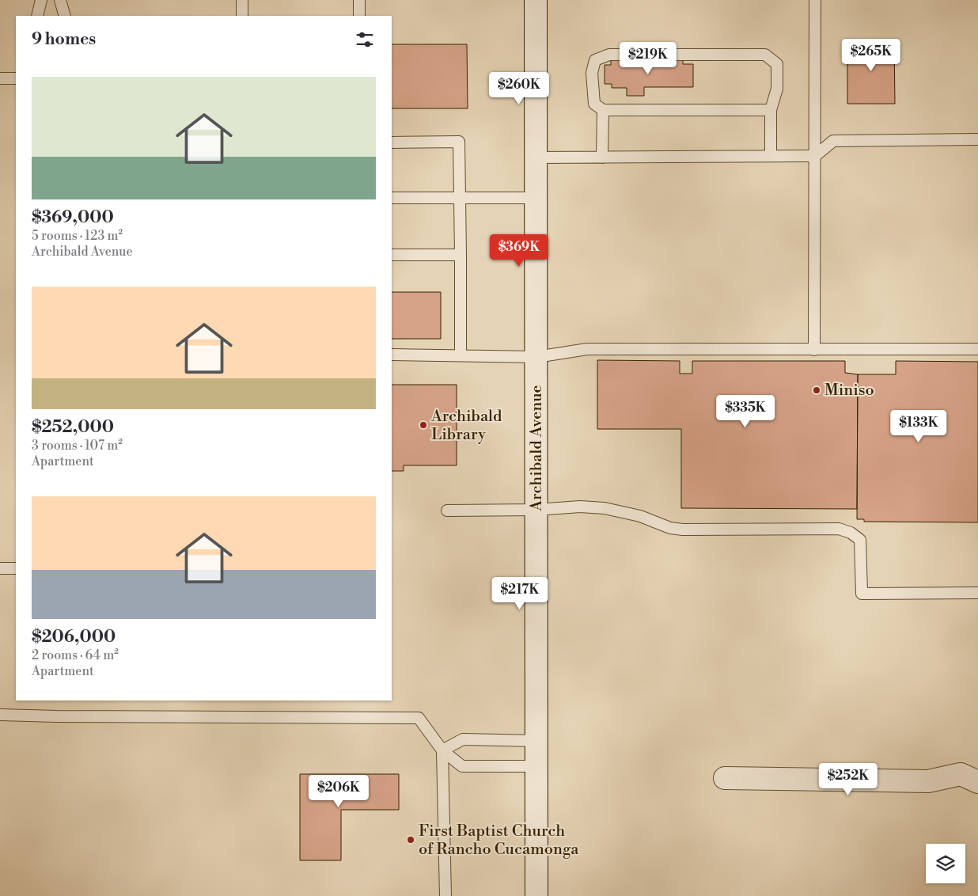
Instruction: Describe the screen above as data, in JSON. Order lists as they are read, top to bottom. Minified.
{"streets":{"main road":["Archibald Avenue"]},"places":["Miniso","Archibald Library","First Baptist Church of Rancho Cucamonga"],"page":{"heading":"9 homes","price":["$265K","$219K","$260K","$369K","$335K","$133K","$217K","$252K","$206K"],"list":[{"name":"$369,000","note":"5 rooms · 123 m² · Archibald Avenue"},{"name":"$252,000","note":"3 rooms · 107 m² · Apartment"},{"name":"$206,000","note":"2 rooms · 64 m² · Apartment"}]}}
